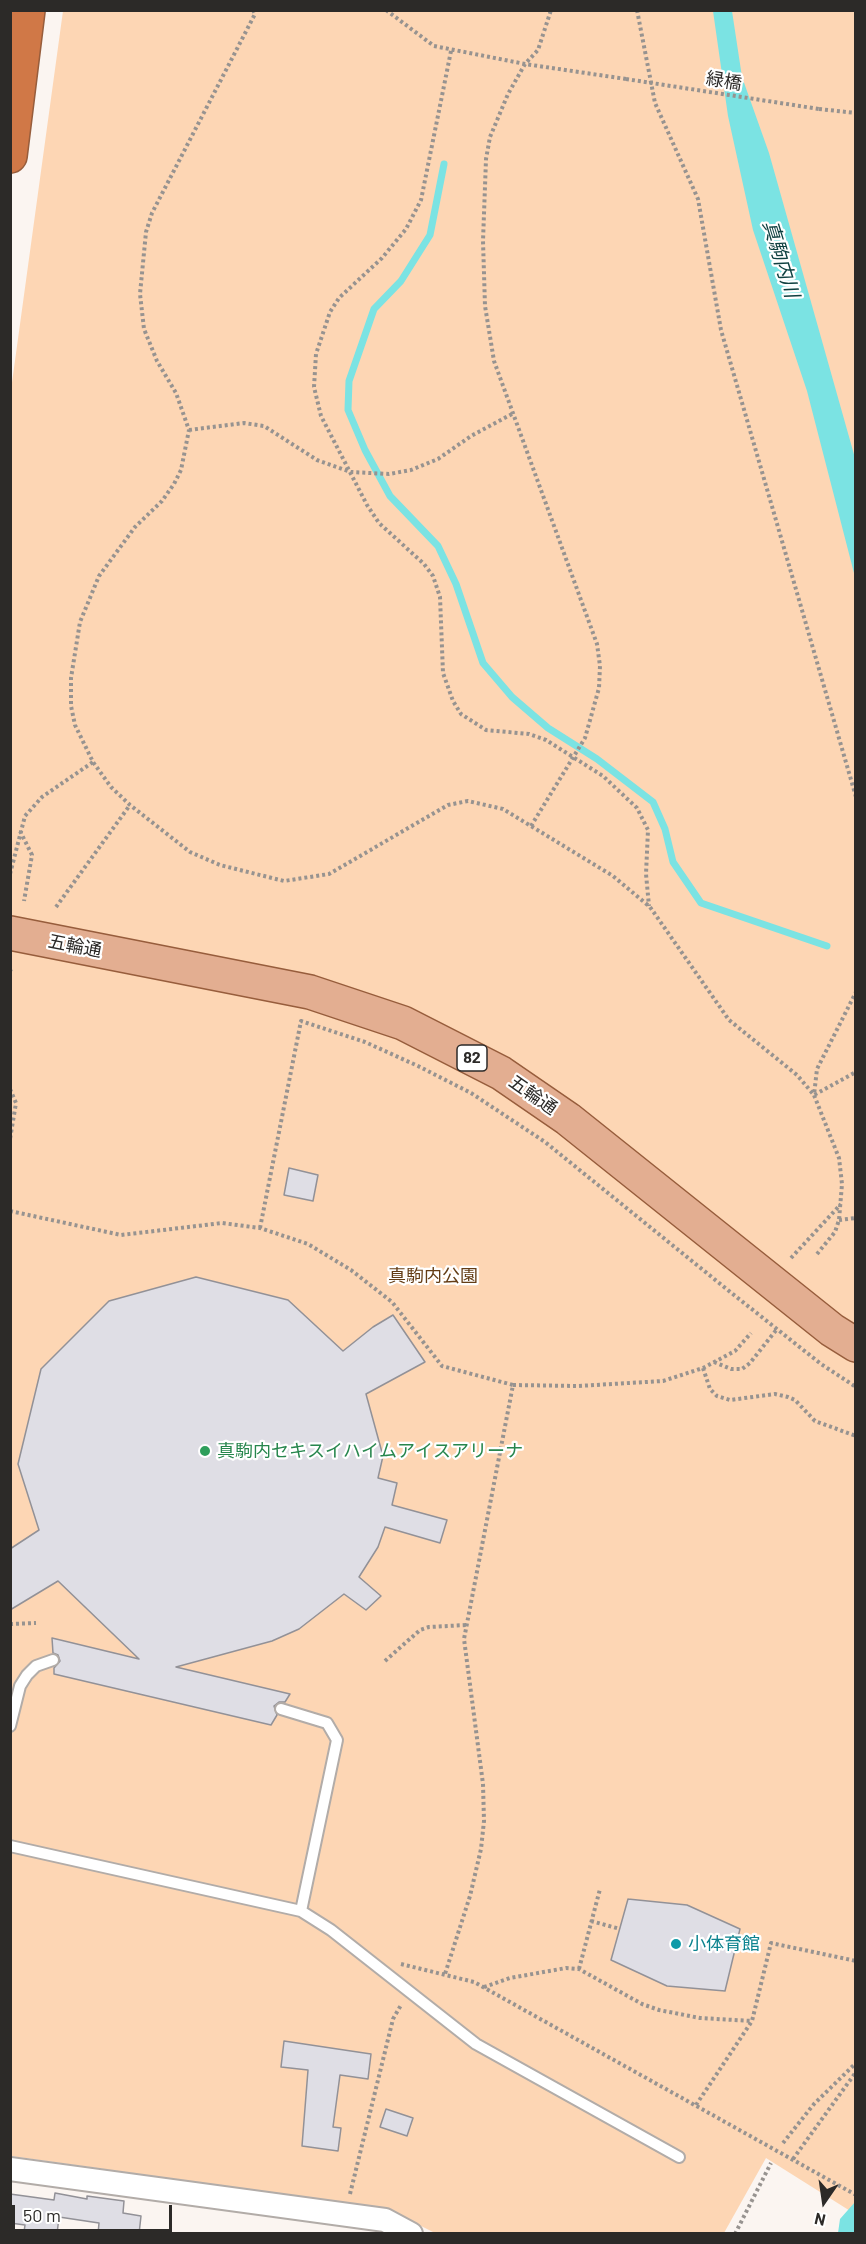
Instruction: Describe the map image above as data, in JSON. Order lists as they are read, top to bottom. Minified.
{"streets":{"main road":["五輪通","82"],"path":["緑橋"]},"water":["真駒内川"],"parks":["真駒内公園"],"places":["真駒内セキスイハイムアイスアリーナ","小体育館"],"scale_bar":"50 m","north":"bottom"}
